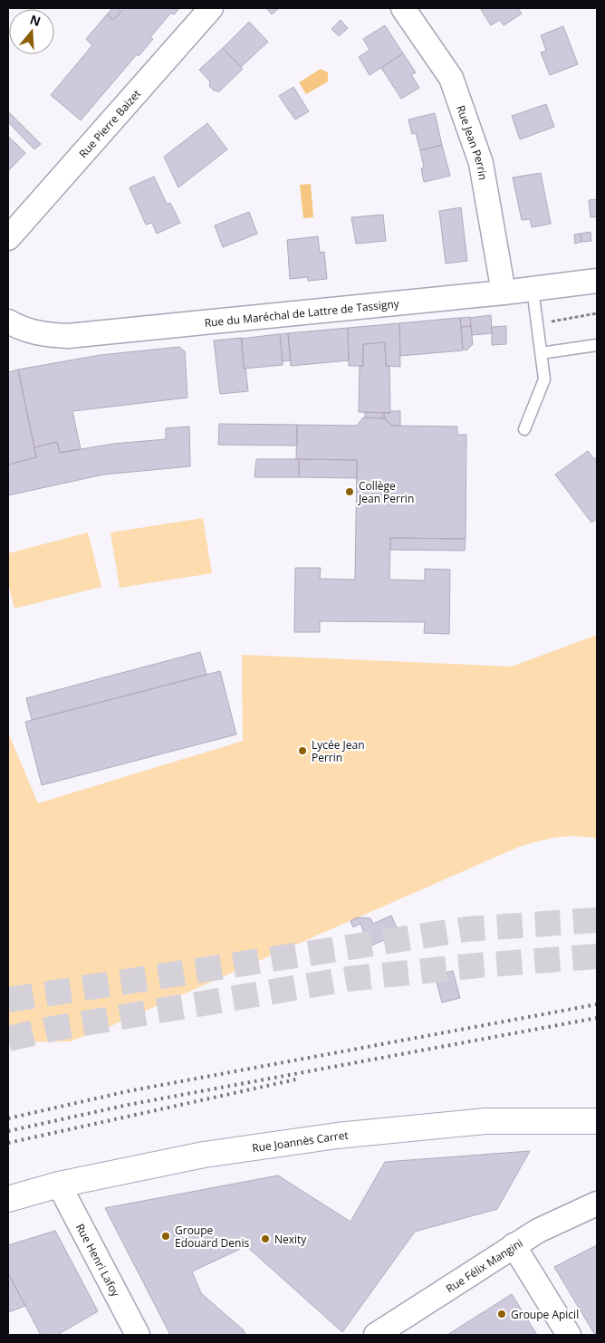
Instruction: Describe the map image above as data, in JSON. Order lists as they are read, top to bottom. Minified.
{"streets":{"street":["Rue Pierre Baizet","Rue Jean Perrin","Rue du Maréchal de Lattre de Tassigny","Rue Joannès Carret","Rue Henri Lafoy","Rue Félix Mangini"]},"crossings":[["Rue Jean Perrin","Rue du Maréchal de Lattre de Tassigny"],["Rue Joannès Carret","Rue Henri Lafoy"]],"places":["Collège Jean Perrin","Lycée Jean Perrin","Groupe Edouard Denis","Nexity","Groupe Apicil"],"north":"top"}
